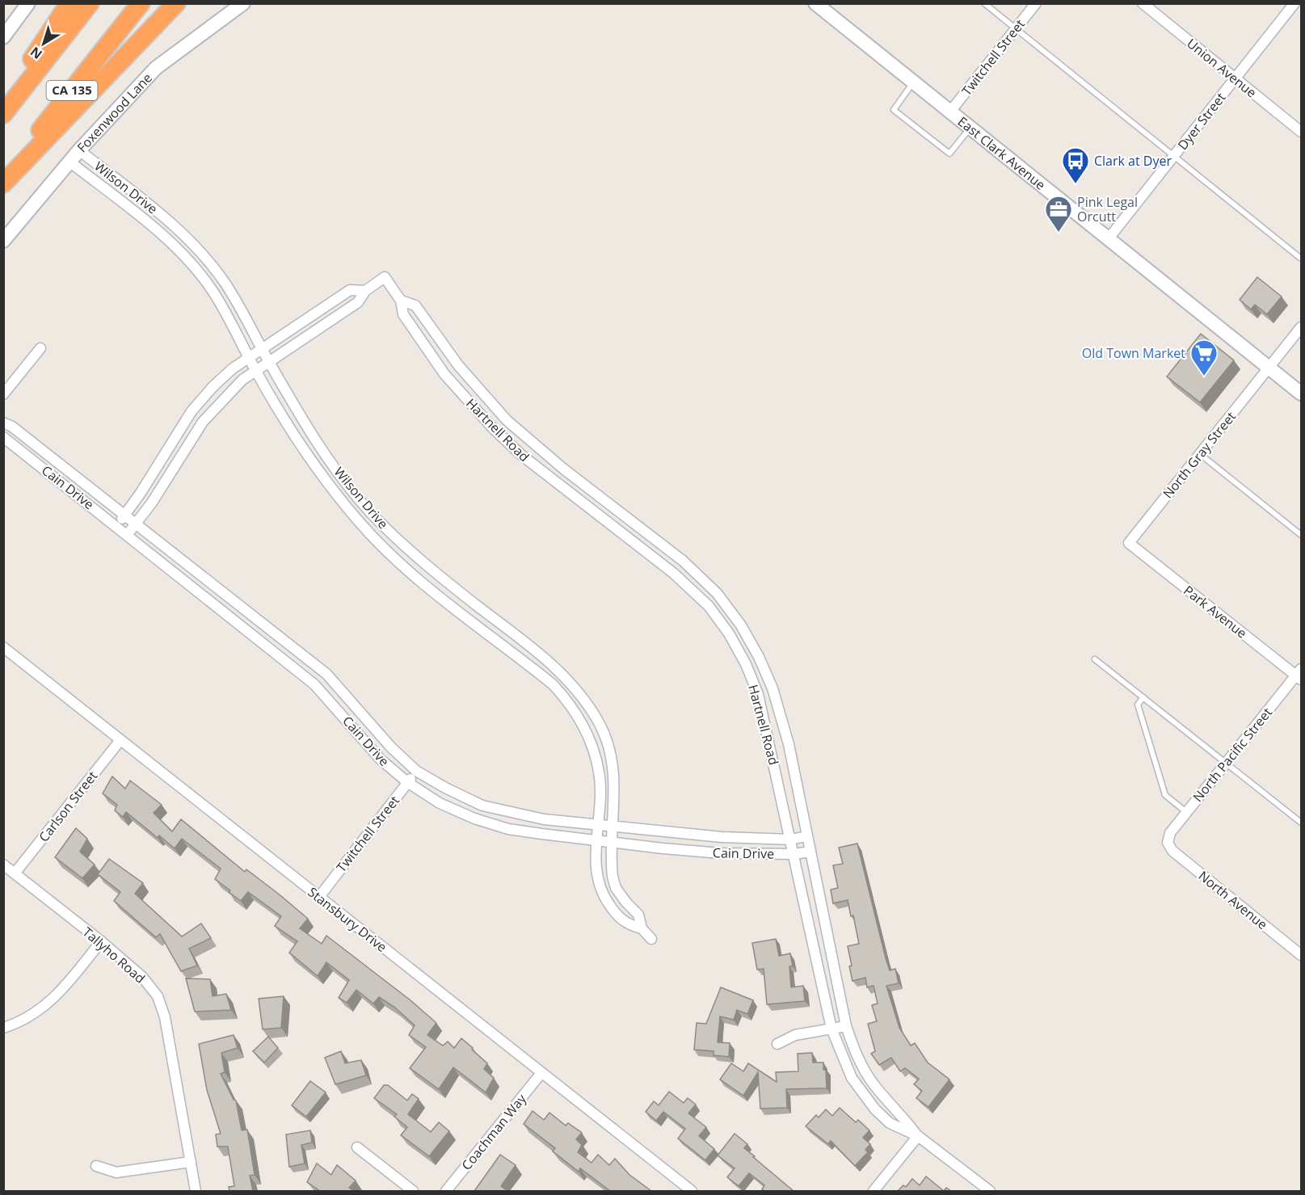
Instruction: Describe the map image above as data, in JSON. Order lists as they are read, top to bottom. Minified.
{"streets":{"highway":["CA 135"],"main road":["Foxenwood Lane","East Clark Avenue"],"street":["Twitchell Street","Union Avenue","Dyer Street","Wilson Drive","Hartnell Road","North Gray Street","Cain Drive","Park Avenue","North Pacific Street","Carlson Street","North Avenue","Stansbury Drive","Tallyho Road","Coachman Way"]},"crossings":[["Twitchell Street","East Clark Avenue"],["Twitchell Street","Cain Drive"],["Twitchell Street","Stansbury Drive"],["Union Avenue","Dyer Street"],["Foxenwood Lane","Wilson Drive"],["Dyer Street","East Clark Avenue"],["East Clark Avenue","North Gray Street"],["Wilson Drive","Hartnell Road"],["Wilson Drive","Cain Drive"],["Hartnell Road","Cain Drive"],["North Gray Street","Park Avenue"],["Park Avenue","North Pacific Street"],["North Pacific Street","North Avenue"],["Carlson Street","Stansbury Drive"],["Carlson Street","Tallyho Road"],["Stansbury Drive","Coachman Way"]],"places":{"bus stop":["Clark at Dyer"],"office":["Pink Legal Orcutt"],"supermarket":["Old Town Market"]},"north":"bottom left"}
